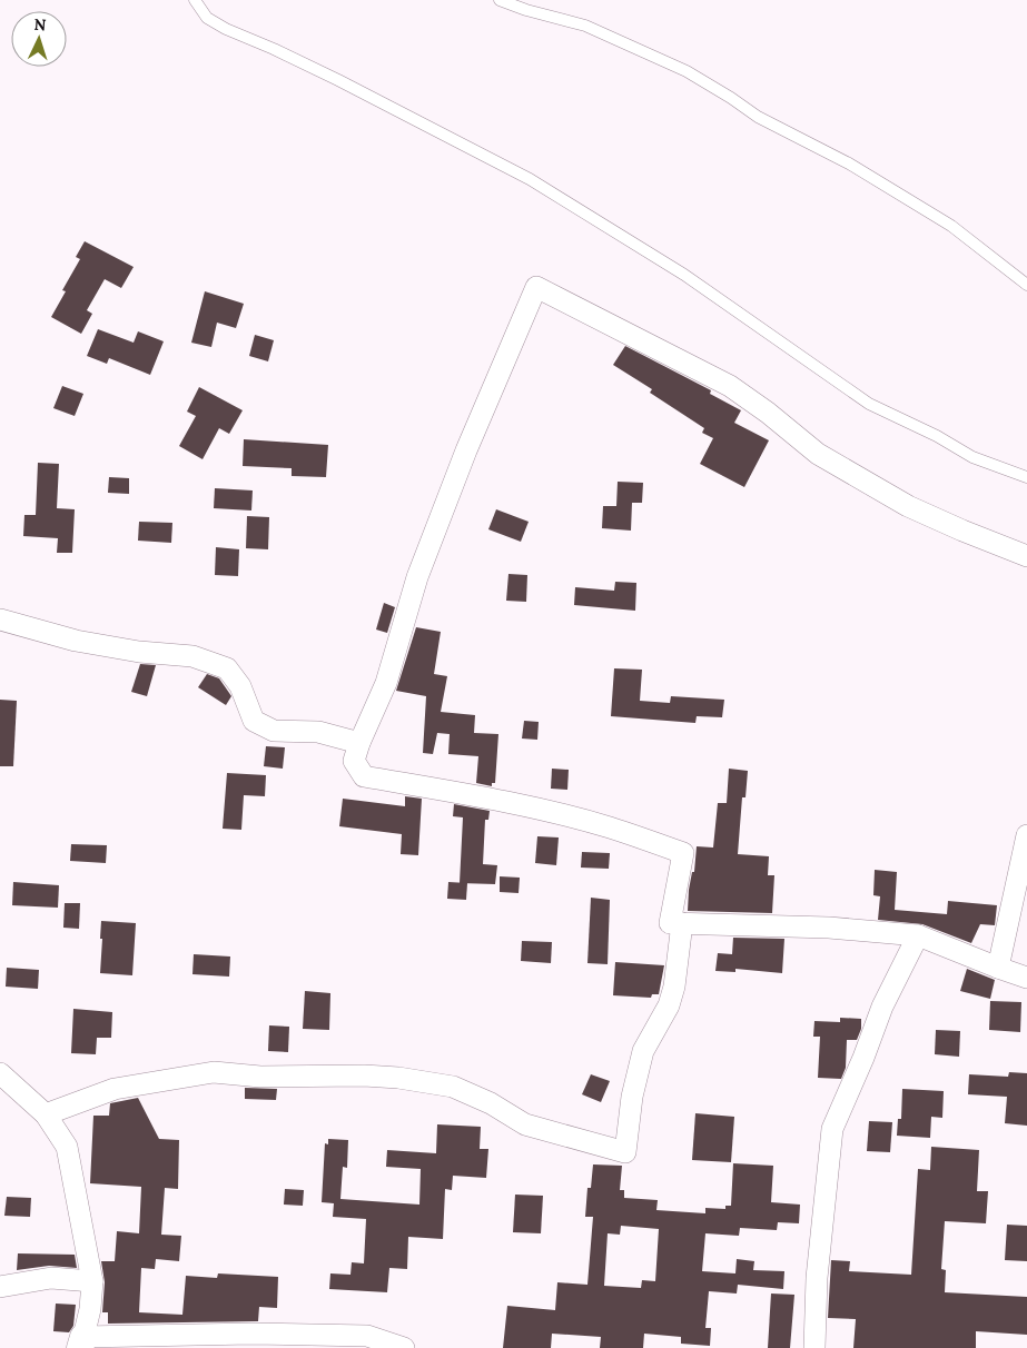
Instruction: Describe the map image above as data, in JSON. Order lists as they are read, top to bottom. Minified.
{"north":"top"}
